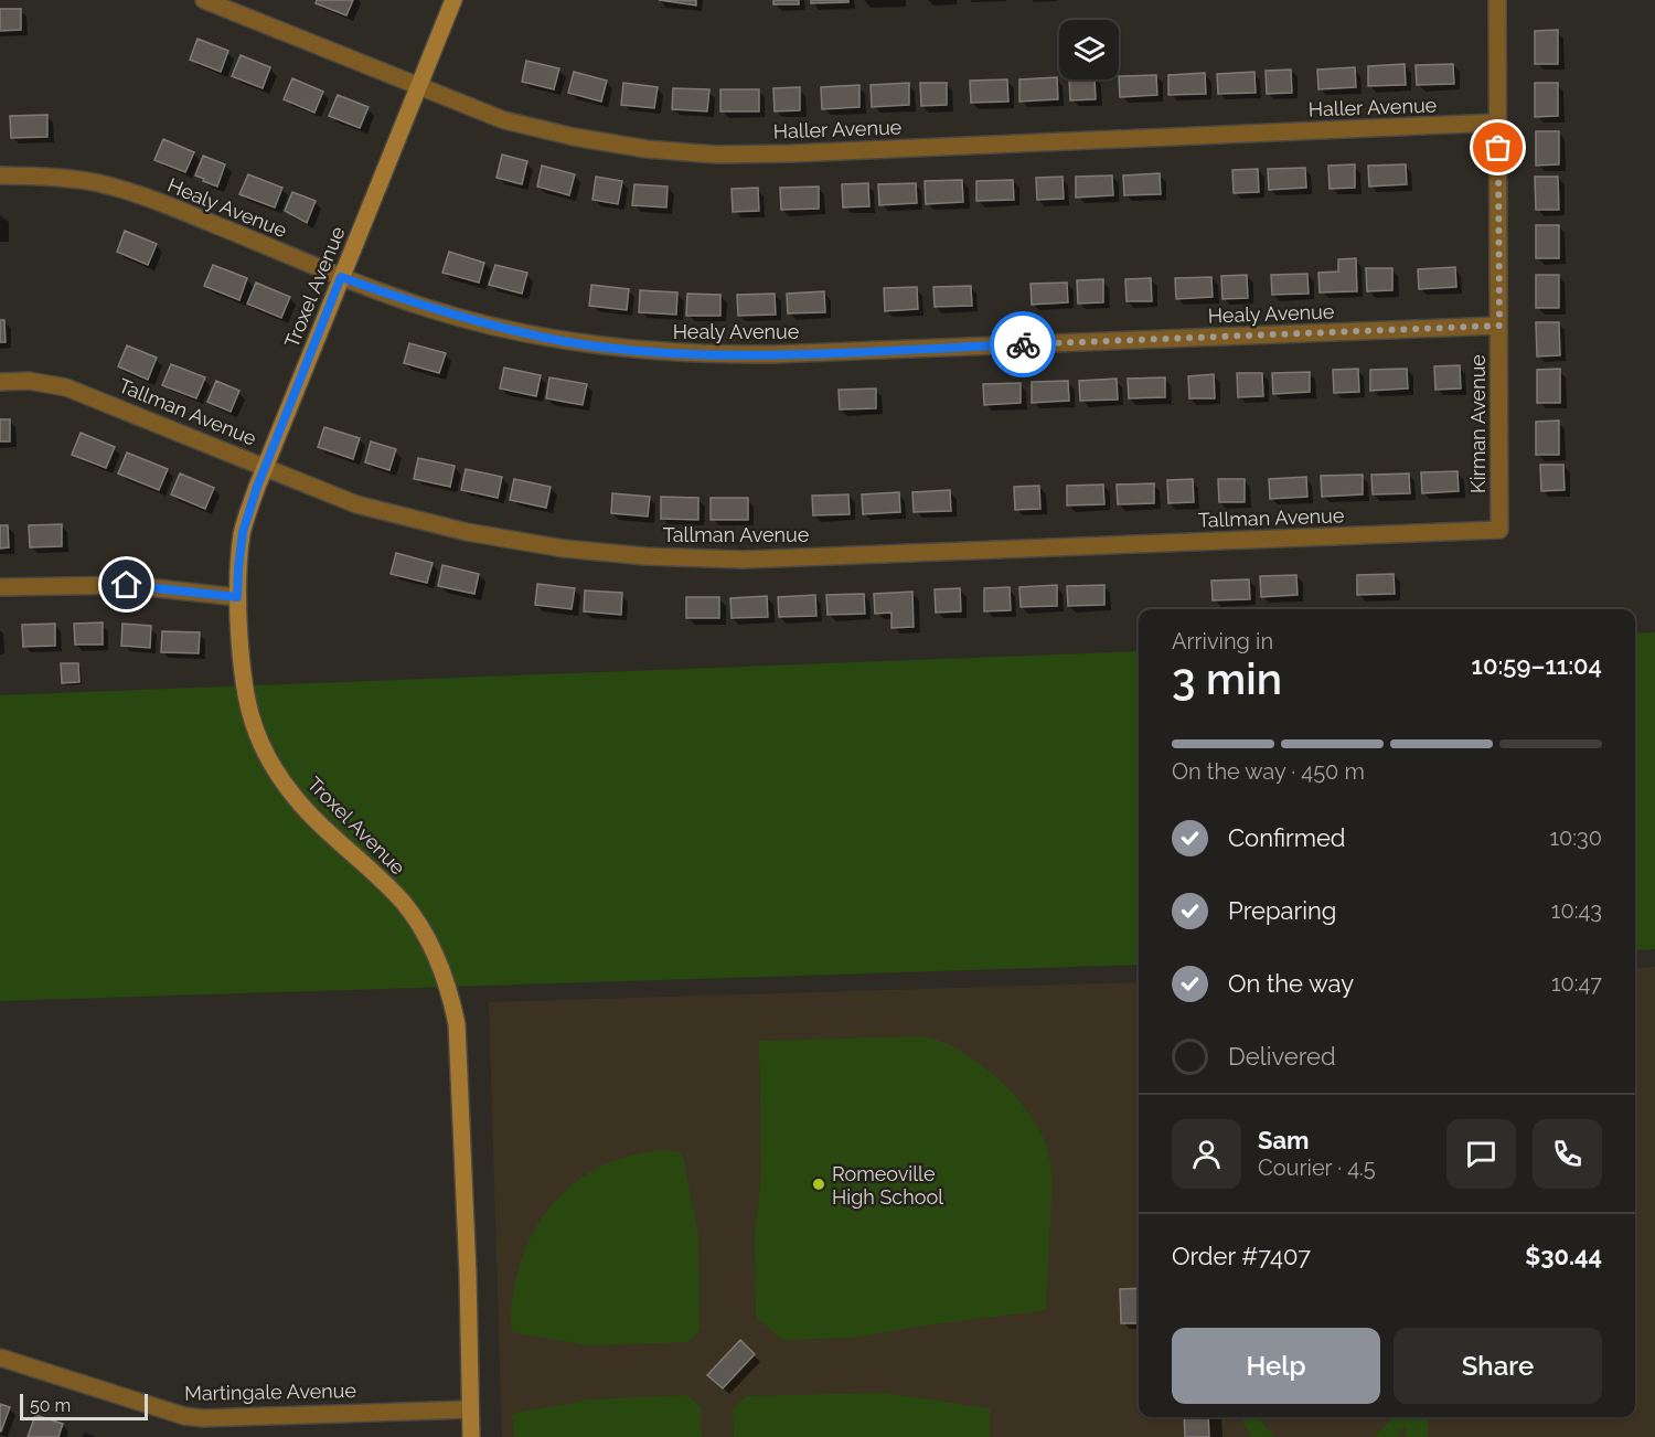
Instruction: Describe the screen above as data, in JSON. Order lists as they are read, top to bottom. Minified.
{"streets":{"street":["Haller Avenue","Healy Avenue","Troxel Avenue","Tallman Avenue","Kirman Avenue","Martingale Avenue"]},"crossings":[["Haller Avenue","Troxel Avenue"],["Haller Avenue","Kirman Avenue"],["Healy Avenue","Troxel Avenue"],["Healy Avenue","Kirman Avenue"],["Troxel Avenue","Tallman Avenue"],["Troxel Avenue","Martingale Avenue"],["Tallman Avenue","Kirman Avenue"]],"places":["Romeoville High School"],"scale_bar":"50 m","page":{"heading":["3 min","Arriving in","10:59–11:04"],"panel":["Sam","Courier · 4.5","Order #7407","$30.44"],"bar":"On the way · 450 m","list":[["Confirmed","10:30"],["Preparing","10:43"],["On the way","10:47"],"Delivered"],"buttons":["Help","Share"],"scale":"50 m"}}
